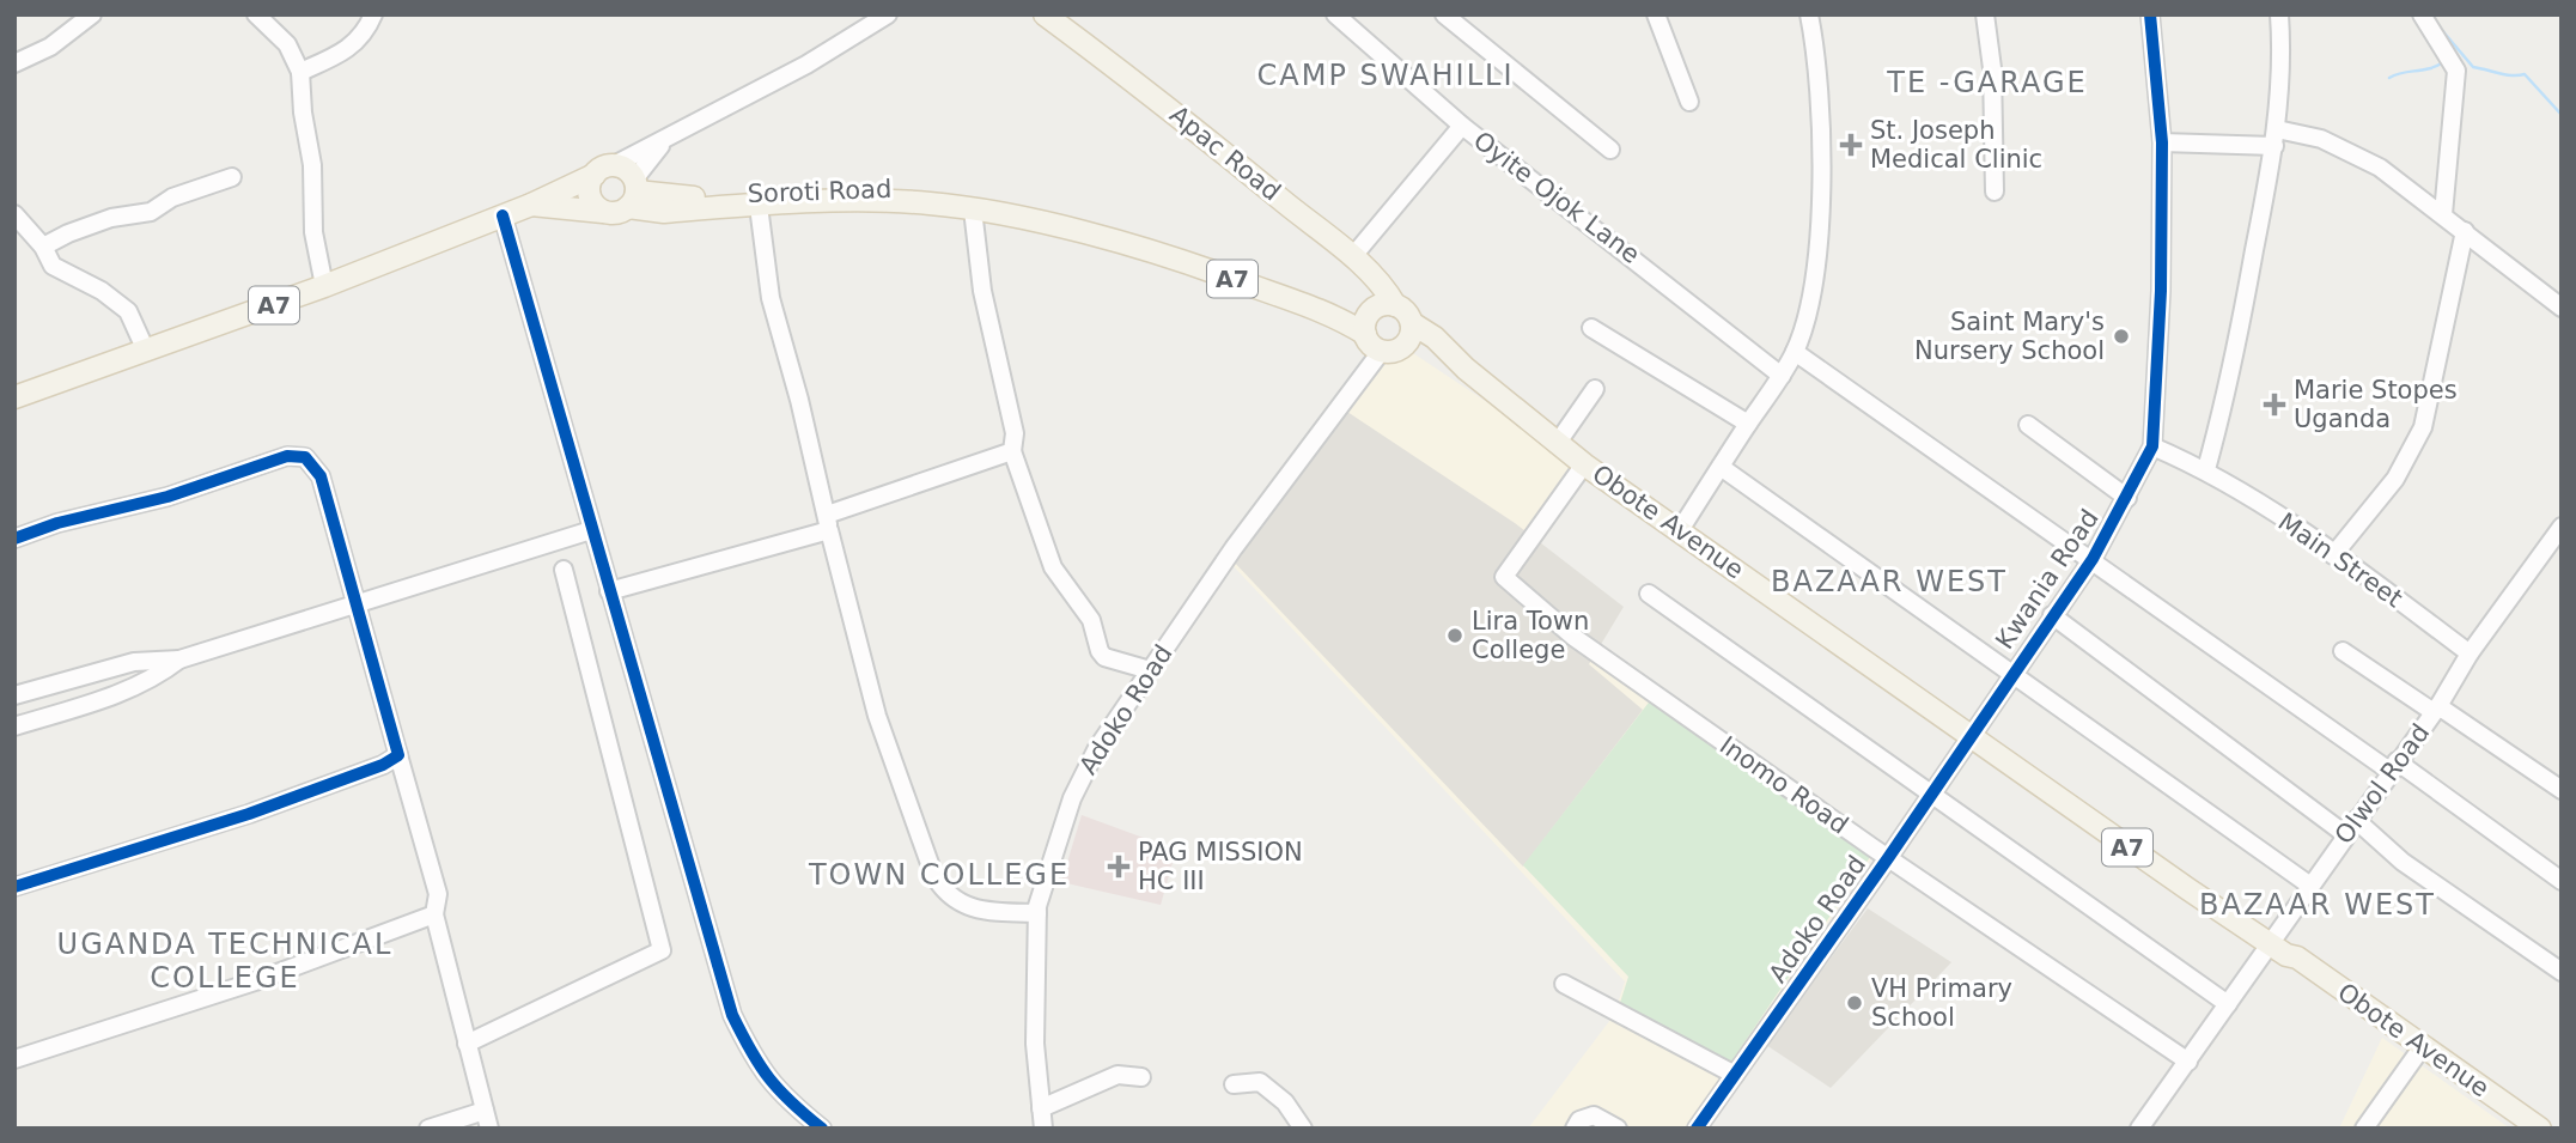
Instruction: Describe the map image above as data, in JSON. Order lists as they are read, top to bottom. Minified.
{"streets":{"main road":["Apac Road","Soroti Road","A7","Obote Avenue"],"street":["Oyite Ojok Lane","Main Street","Kwania Road","Adoko Road","Olwol Road","Inomo Road"]},"crossings":[["Apac Road","A7"],["Apac Road","Obote Avenue"],["Apac Road","Adoko Road"],["Soroti Road","A7"],["A7","Obote Avenue"],["A7","Adoko Road"],["Obote Avenue","Kwania Road"],["Obote Avenue","Adoko Road"],["Obote Avenue","Olwol Road"],["Obote Avenue","Inomo Road"],["Main Street","Kwania Road"],["Kwania Road","Adoko Road"],["Adoko Road","Inomo Road"]],"districts":["CAMP SWAHILLI","TE -GARAGE","BAZAAR WEST","TOWN COLLEGE","BAZAAR WEST","UGANDA TECHNICAL COLLEGE"],"places":{"health":["St. Joseph Medical Clinic","Marie Stopes Uganda","PAG MISSION HC III"],"other":["Saint Mary's Nursery School","Lira Town College","VH Primary School"]}}
